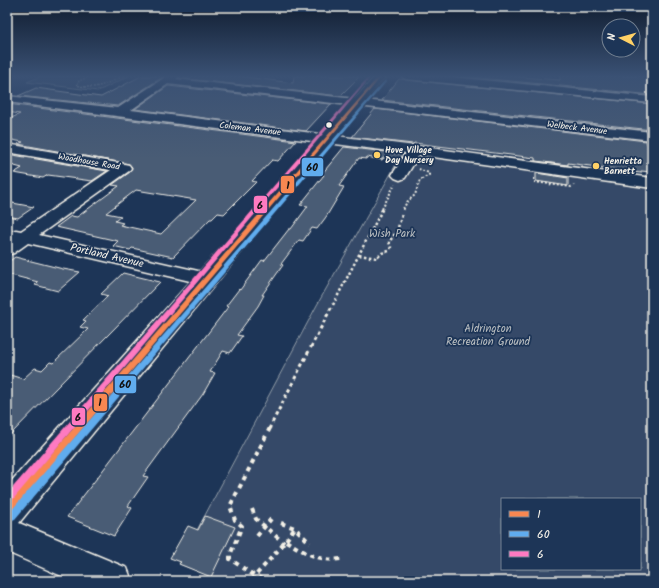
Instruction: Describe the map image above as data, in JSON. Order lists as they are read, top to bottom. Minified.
{"streets":{"street":["Welbeck Avenue","Coleman Avenue","Woodhouse Road","Portland Avenue"]},"crossings":[["Woodhouse Road","Portland Avenue"]],"parks":["Wish Park","Aldrington Recreation Ground"],"places":["Hove Village Day Nursery","Henrietta Barnett"],"lines":["transit line 1","transit line 60","transit line 6"],"legend":["1","60","6"],"north":"left"}
